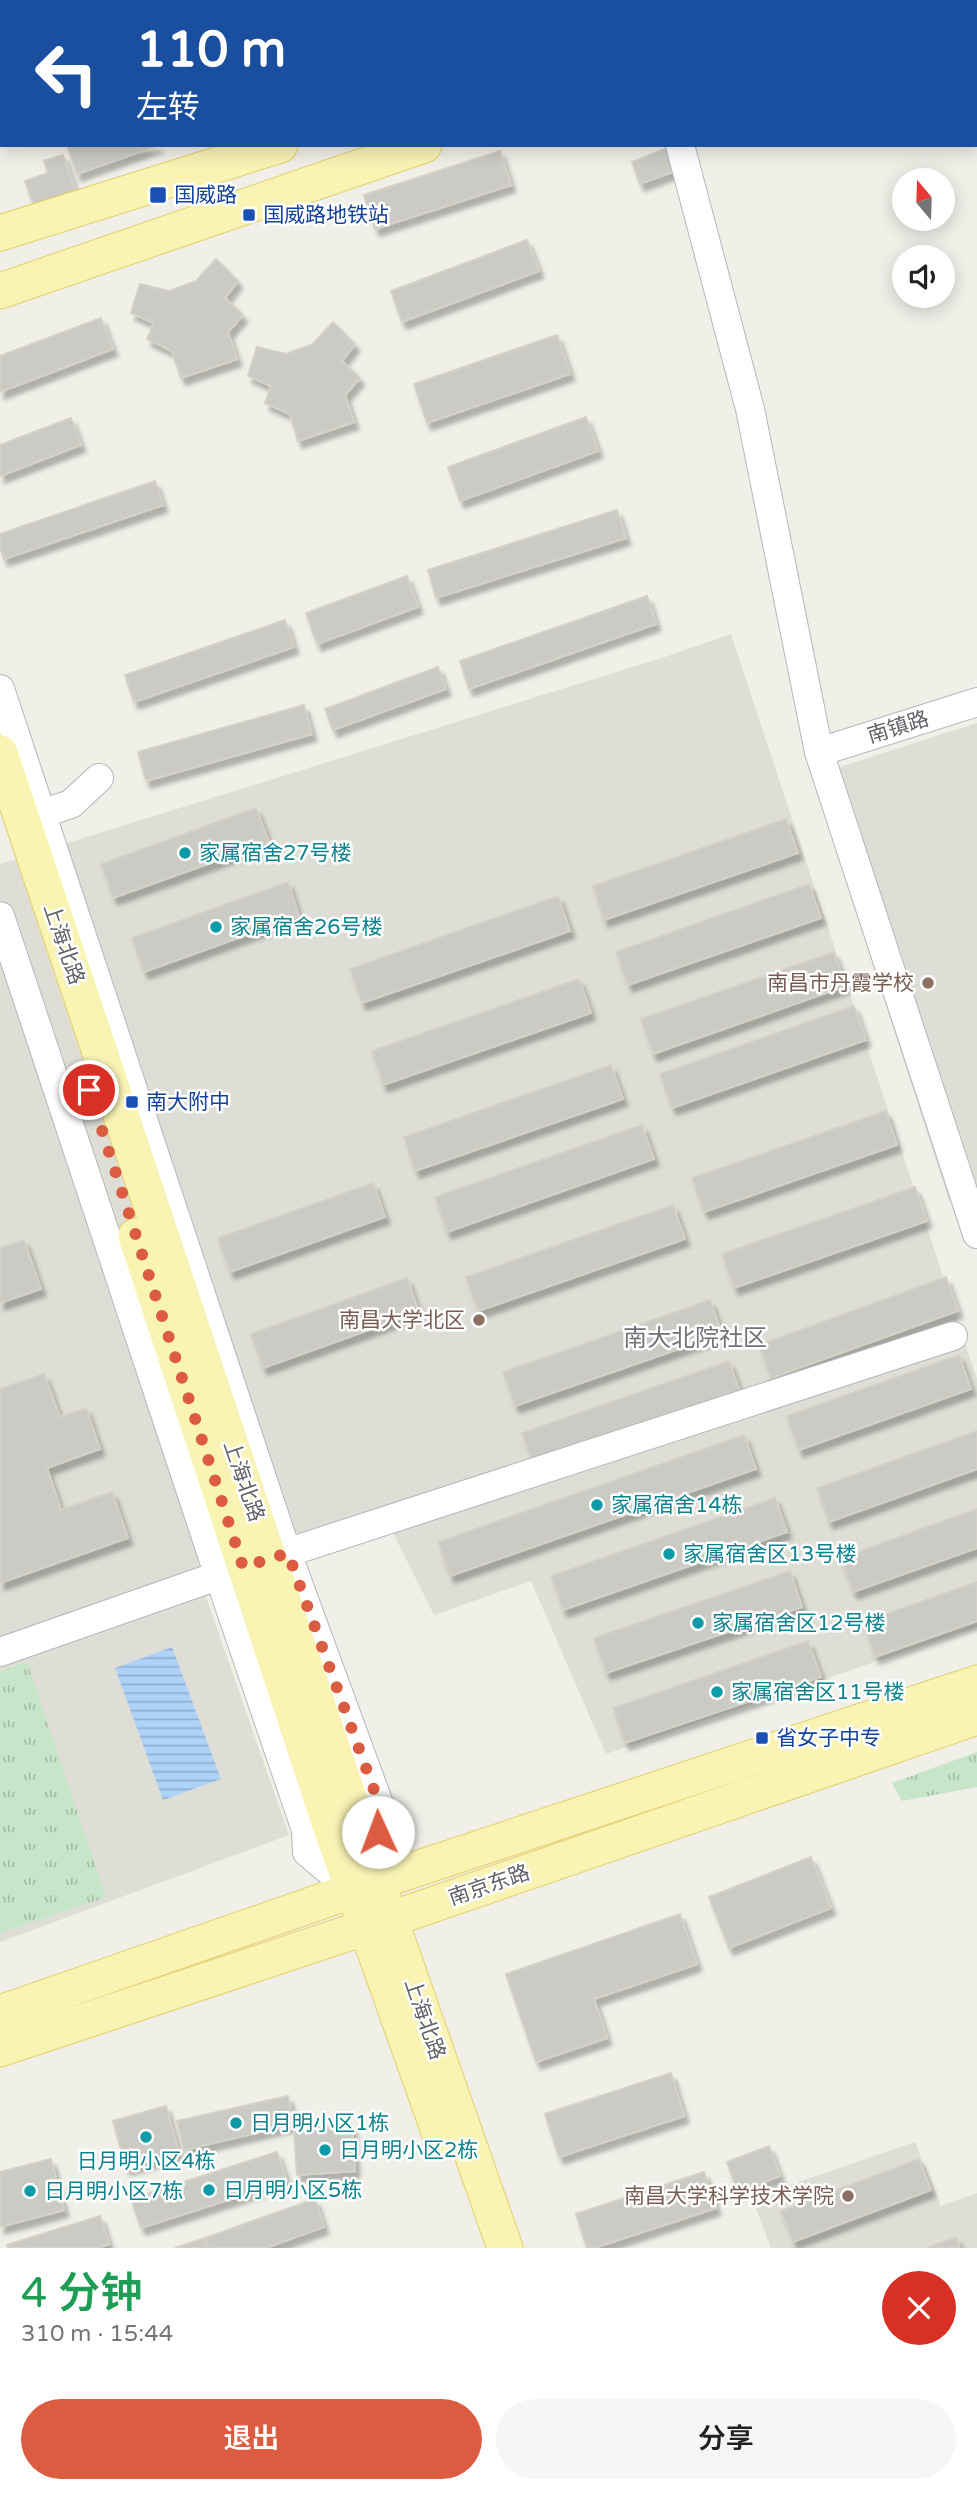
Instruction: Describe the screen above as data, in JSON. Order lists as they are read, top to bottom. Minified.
{"streets":{"main road":["上海北路","南京东路"],"street":["南镇路"]},"crossings":[["上海北路","南京东路"]],"districts":["南大北院社区"],"places":{"transit":["国威路","国威路地铁站","南大附中","省女子中专"],"other":["家属宿舍27号楼","家属宿舍26号楼","南昌市丹霞学校","南昌大学北区","家属宿舍14栋","家属宿舍区13号楼","家属宿舍区12号楼","家属宿舍区11号楼","日月明小区1栋","日月明小区4栋","日月明小区2栋","日月明小区5栋","日月明小区7栋","南昌大学科学技术学院"]},"north":"top","page":{"turn":["110 m","左转"],"heading":["4 分钟","310 m · 15:44"],"buttons":["退出","分享"]}}
